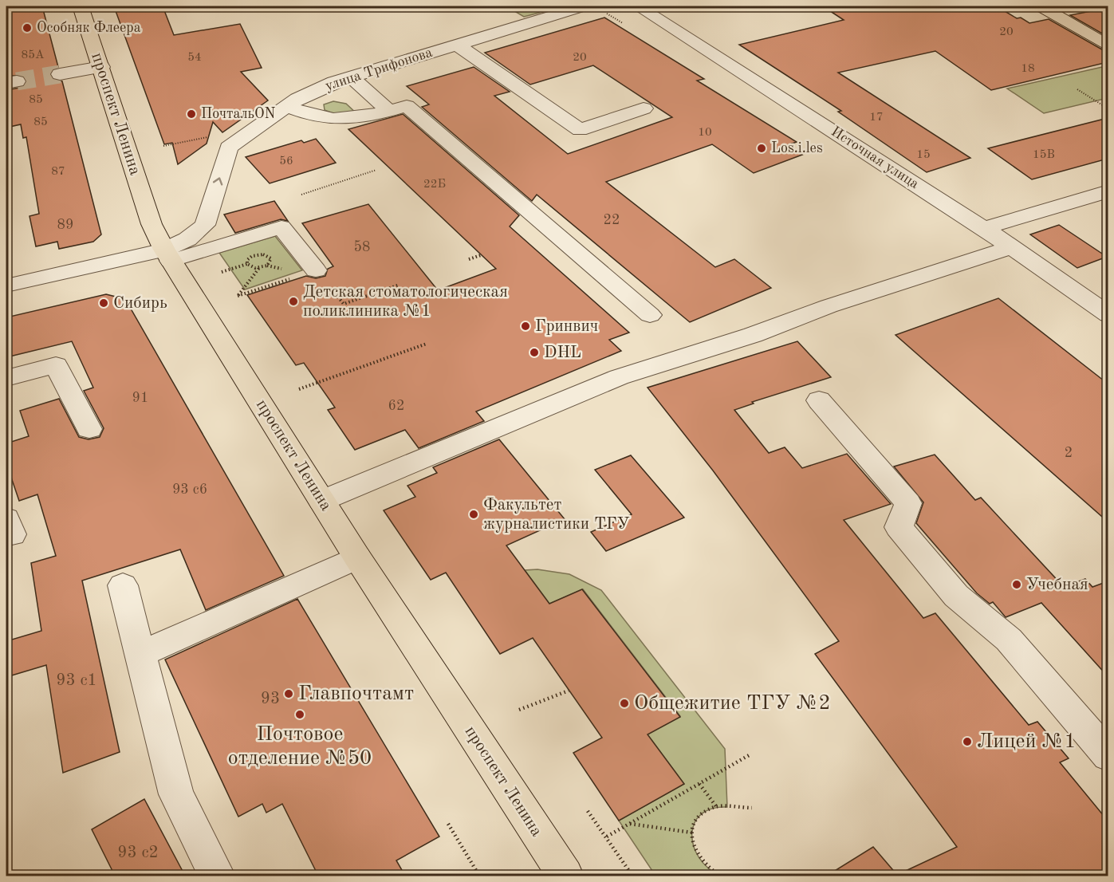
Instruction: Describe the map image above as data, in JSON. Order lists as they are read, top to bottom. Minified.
{"streets":{"main road":["проспект Ленина"],"street":["улица Трифонова","Источная улица"]},"crossings":[["улица Трифонова","проспект Ленина"]],"one_way":["улица Трифонова"],"places":["Особняк Флеера","ПочтальON","Los.i.les","Детская стоматологическая поликлиника №1","Сибирь","Гринвич","DHL","Факультет журналистики ТГУ","Учебная","Главпочтамт","Общежитие ТГУ №2","Почтовое отделение №50","Лицей №1"],"house_numbers":["20","85А","54","20","18","85","17","85","10","15","15В","56","87","22Б","22","89","58","91","62","2","93 с6","93 с1","93","93 с2"]}
